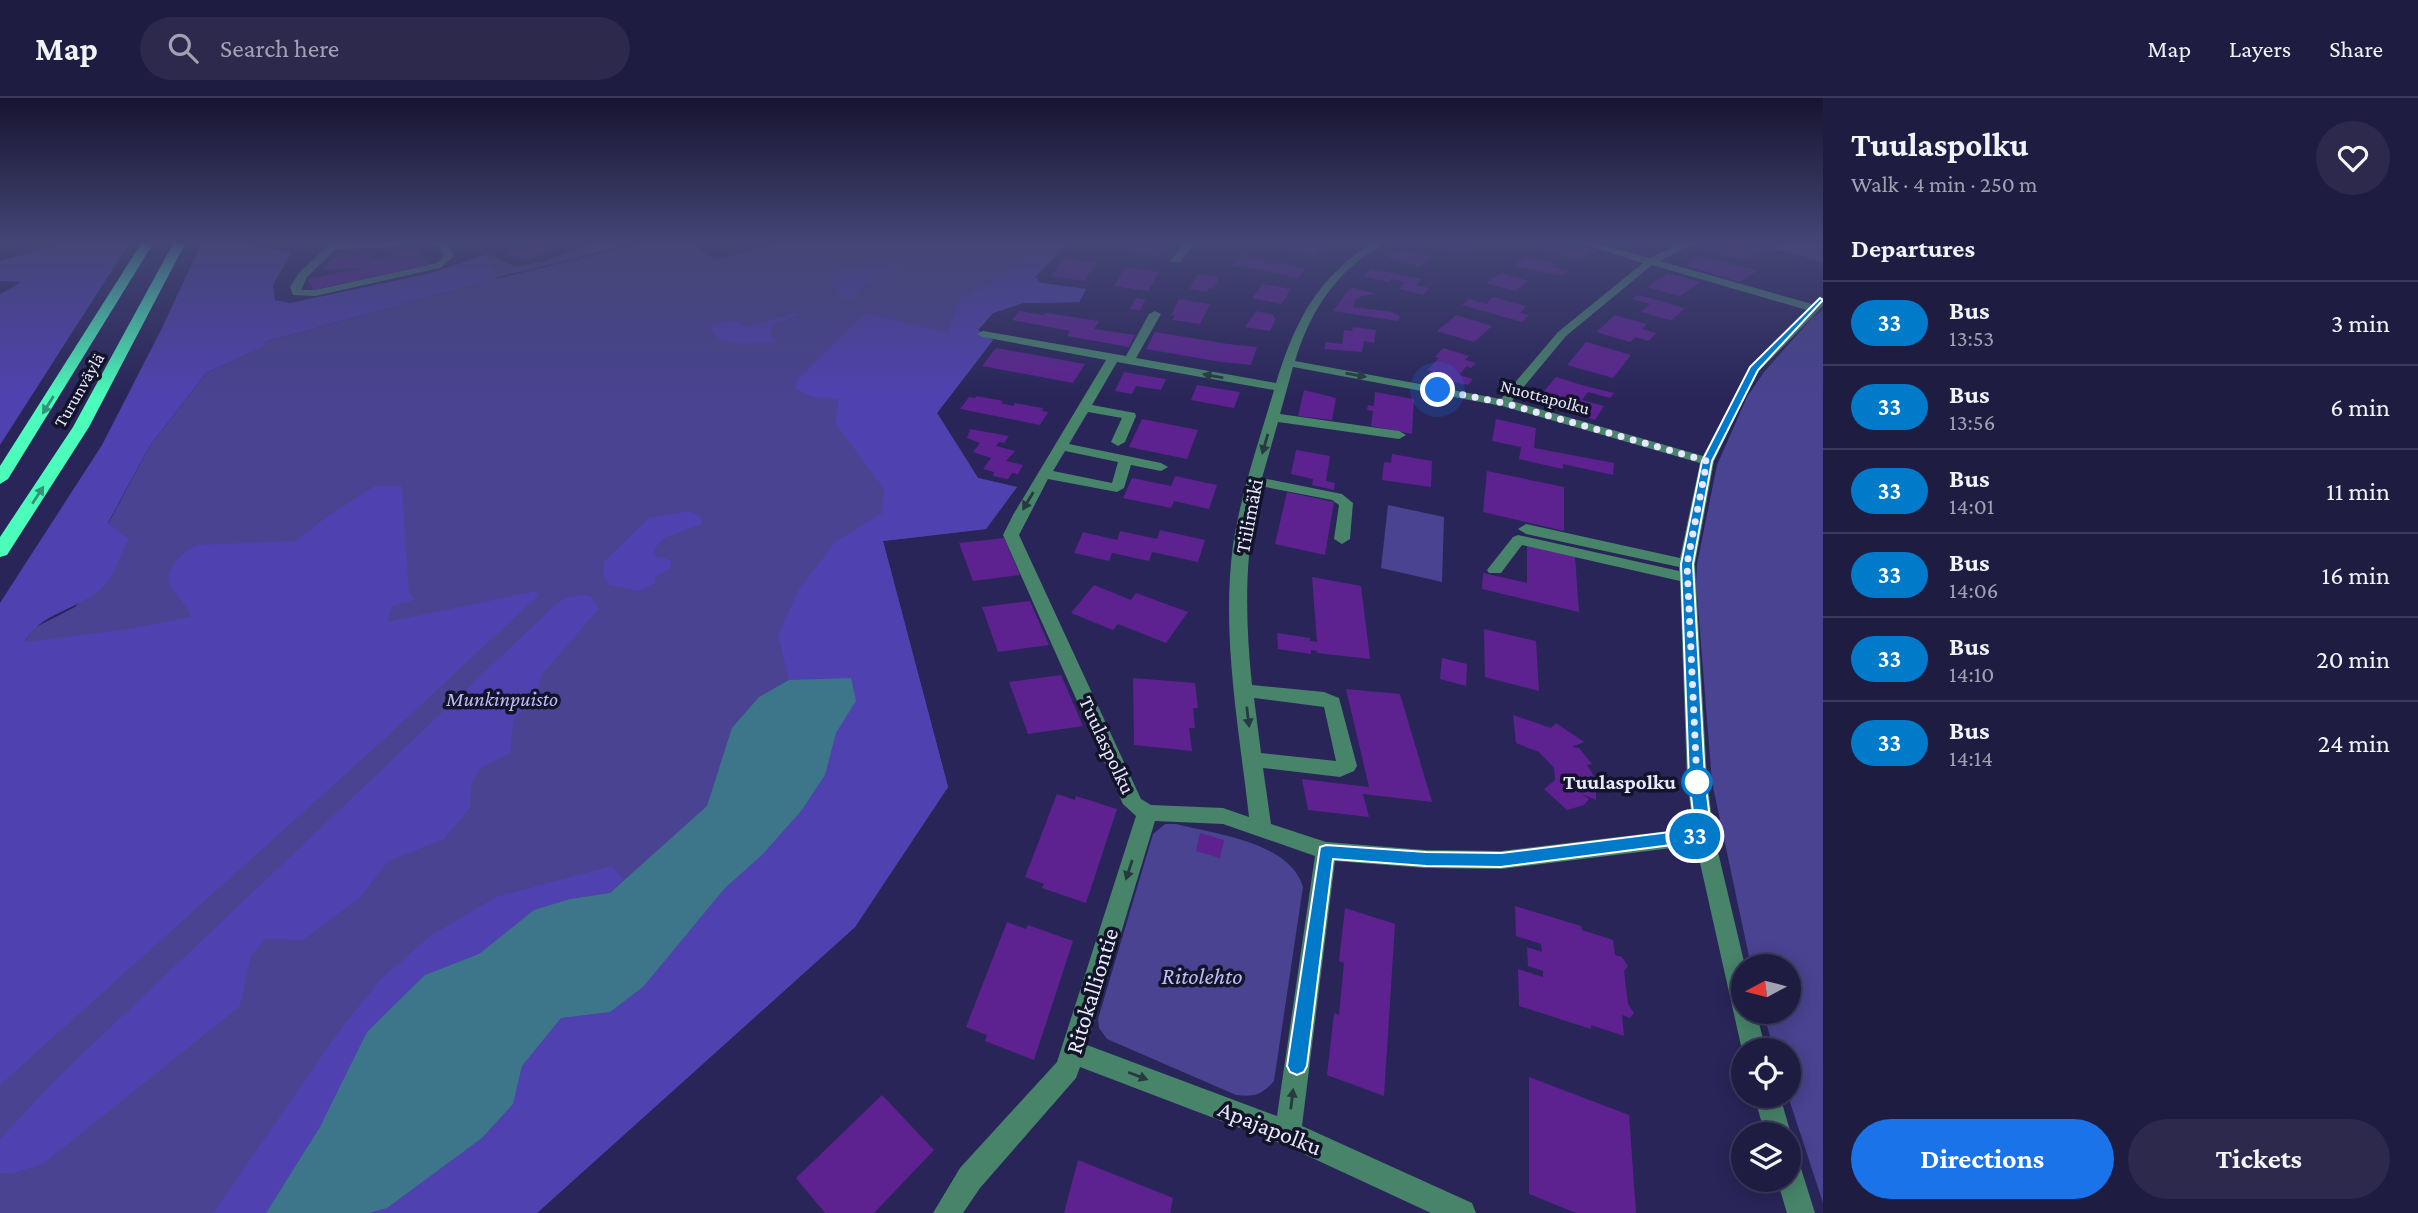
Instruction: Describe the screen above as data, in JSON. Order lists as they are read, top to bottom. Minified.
{"streets":{"highway":["Turunväylä"],"street":["Nuottapolku","Tiilimäki","Tuulaspolku","Ritokalliontie","Apajapolku"]},"crossings":[["Nuottapolku","Tiilimäki"],["Tiilimäki","Tuulaspolku"],["Tuulaspolku","Ritokalliontie"],["Ritokalliontie","Apajapolku"]],"one_way":["Ritokalliontie","Apajapolku"],"parks":["Munkinpuisto","Ritolehto"],"places":["Tuulaspolku"],"lines":["bus line 33"],"north":"left","page":{"header":"Map","search":"Search here","nav":["Map","Layers","Share"],"on_map":"33","heading":[["Tuulaspolku","Walk · 4 min · 250 m"],"Departures"],"list":[{"mark":"33","name":"Bus","note":"13:53","value":"3 min"},{"mark":"33","name":"Bus","note":"13:56","value":"6 min"},{"mark":"33","name":"Bus","note":"14:01","value":"11 min"},{"mark":"33","name":"Bus","note":"14:06","value":"16 min"},{"mark":"33","name":"Bus","note":"14:10","value":"20 min"},{"mark":"33","name":"Bus","note":"14:14","value":"24 min"}],"buttons":["Directions","Tickets"]}}
